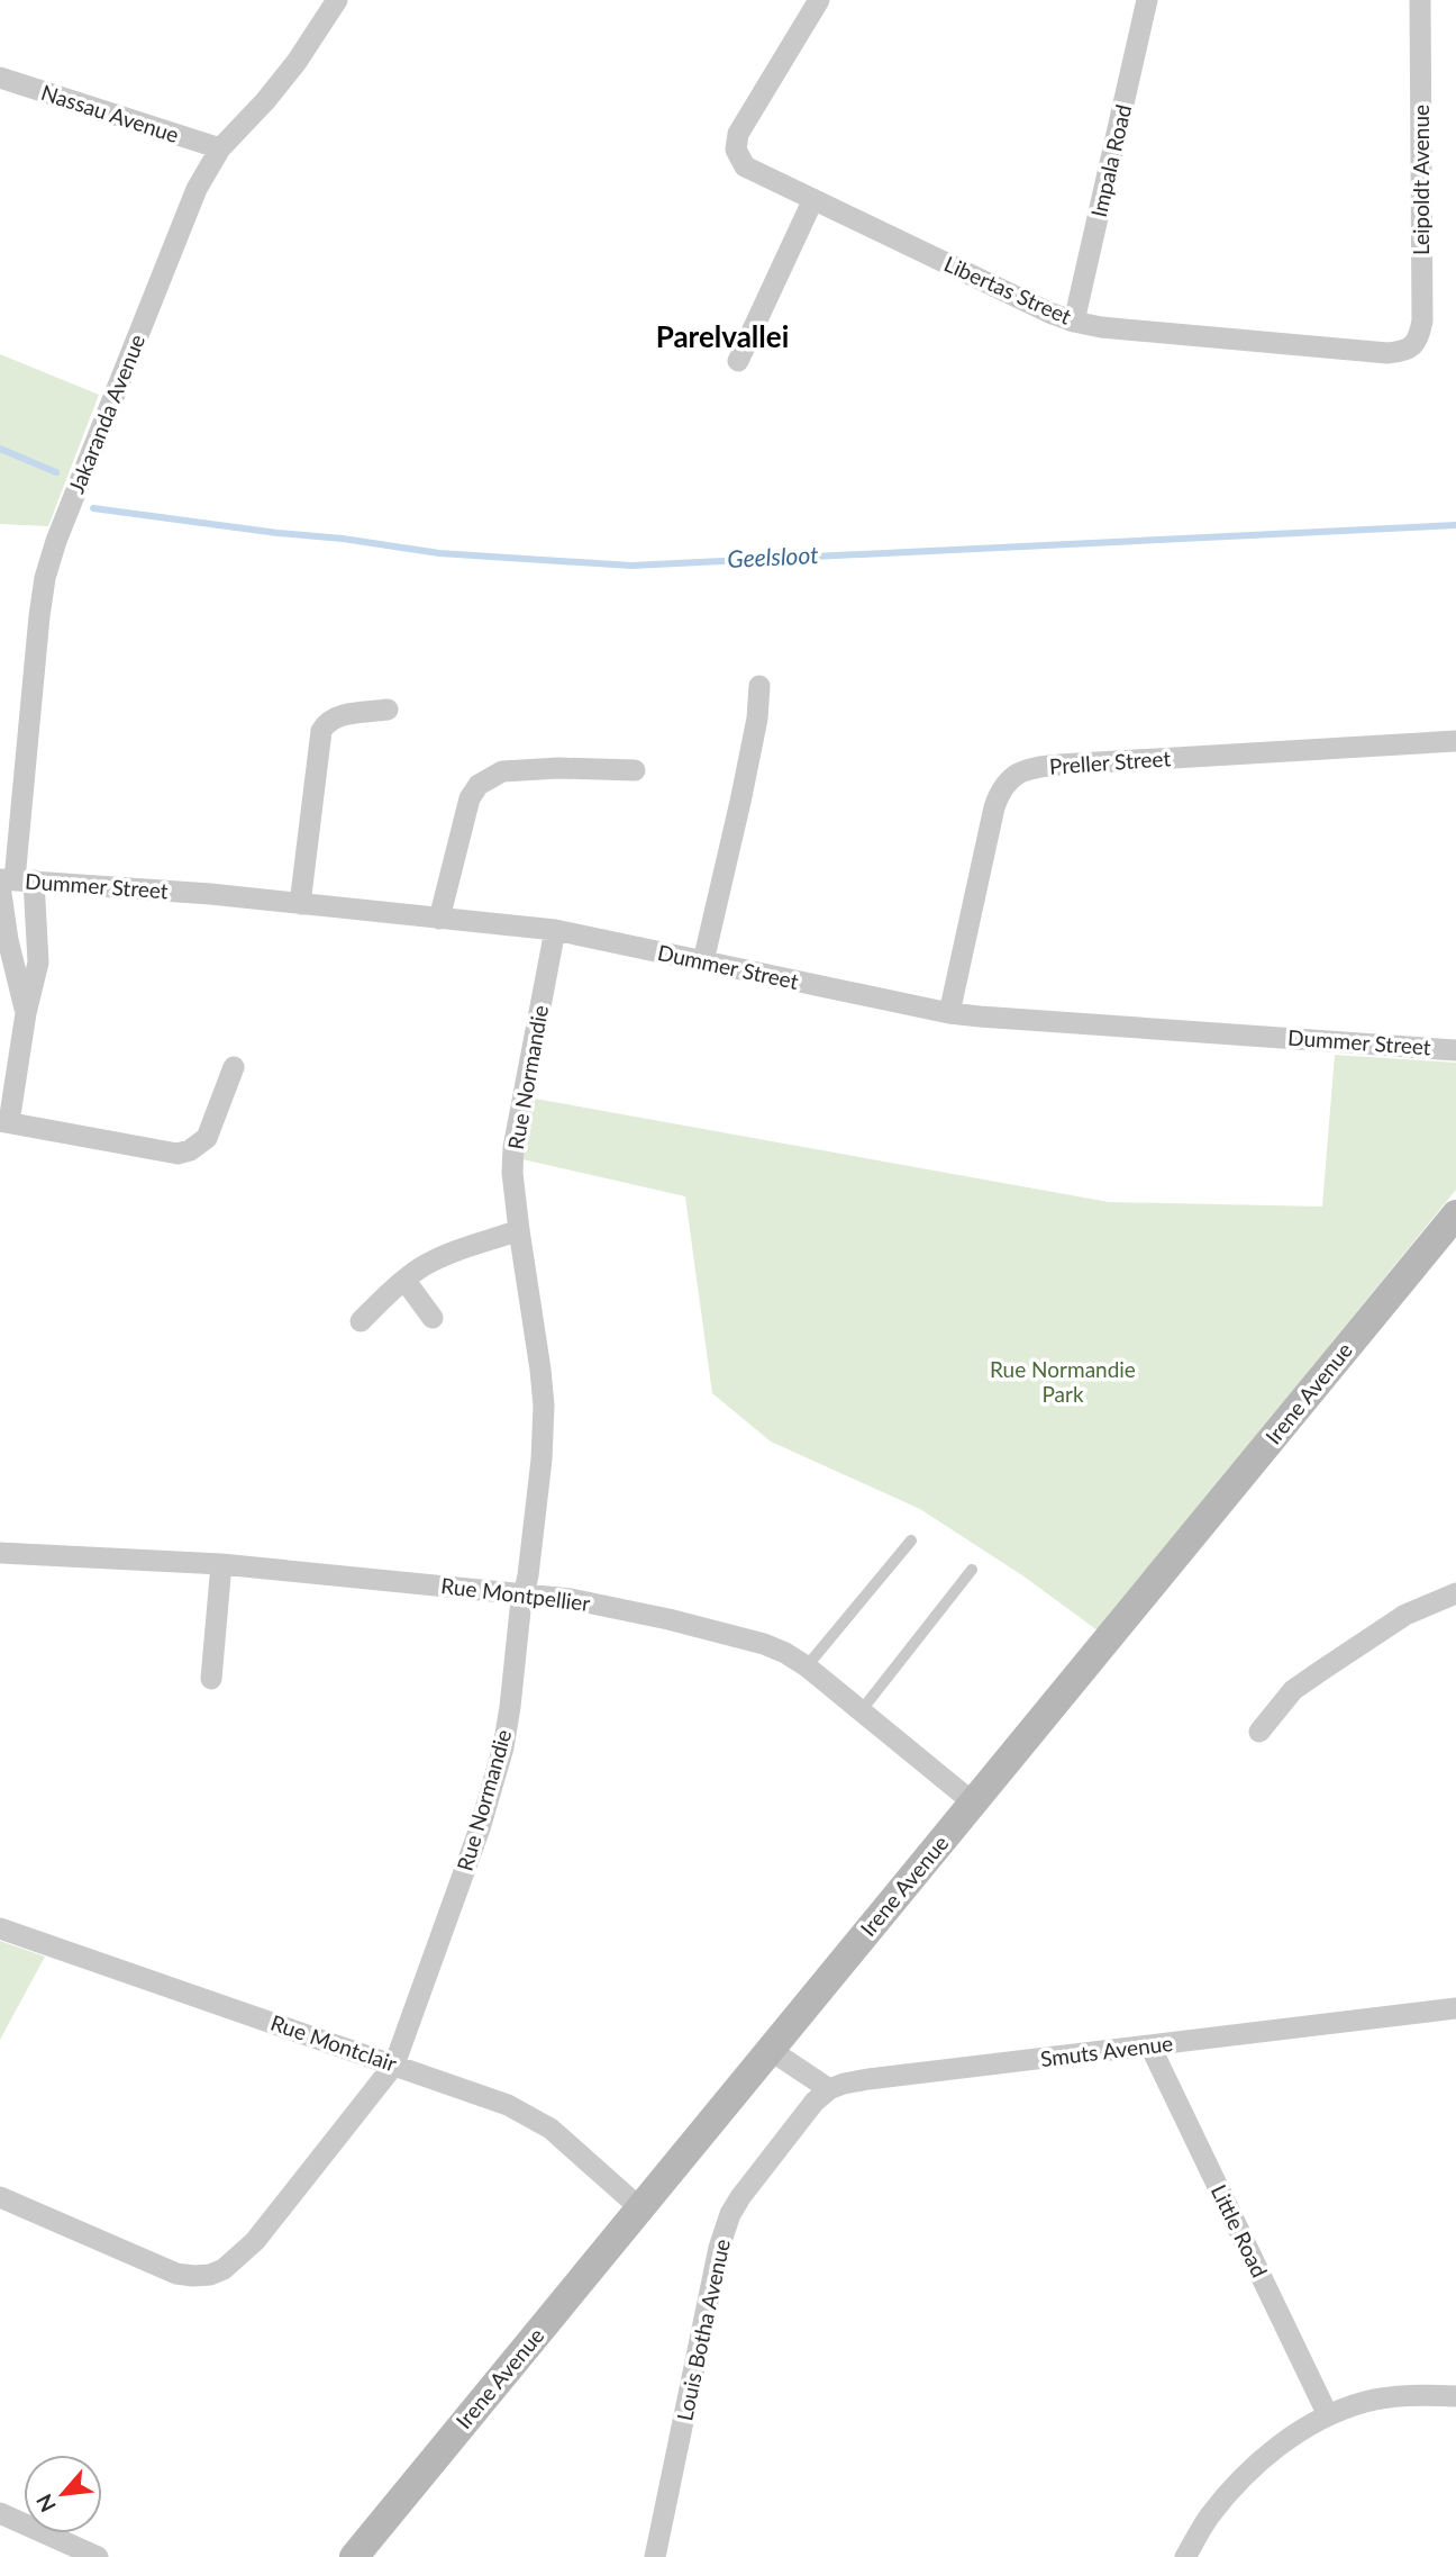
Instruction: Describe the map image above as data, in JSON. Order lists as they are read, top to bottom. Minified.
{"streets":{"street":["Nassau Avenue","Impala Road","Leipoldt Avenue","Libertas Street","Jakaranda Avenue","Preller Street","Dummer Street","Rue Normandie","Irene Avenue","Rue Montpellier","Rue Montclair","Smuts Avenue","Little Road","Louis Botha Avenue"]},"crossings":[["Nassau Avenue","Jakaranda Avenue"],["Impala Road","Libertas Street"],["Leipoldt Avenue","Libertas Street"],["Jakaranda Avenue","Dummer Street"],["Preller Street","Dummer Street"],["Dummer Street","Rue Normandie"],["Rue Normandie","Rue Montpellier"],["Rue Normandie","Rue Montclair"],["Irene Avenue","Rue Montpellier"],["Irene Avenue","Rue Montclair"],["Smuts Avenue","Little Road"],["Smuts Avenue","Louis Botha Avenue"]],"districts":["Parelvallei"],"water":["Geelsloot"],"parks":["Rue Normandie Park"],"north":"bottom left"}
